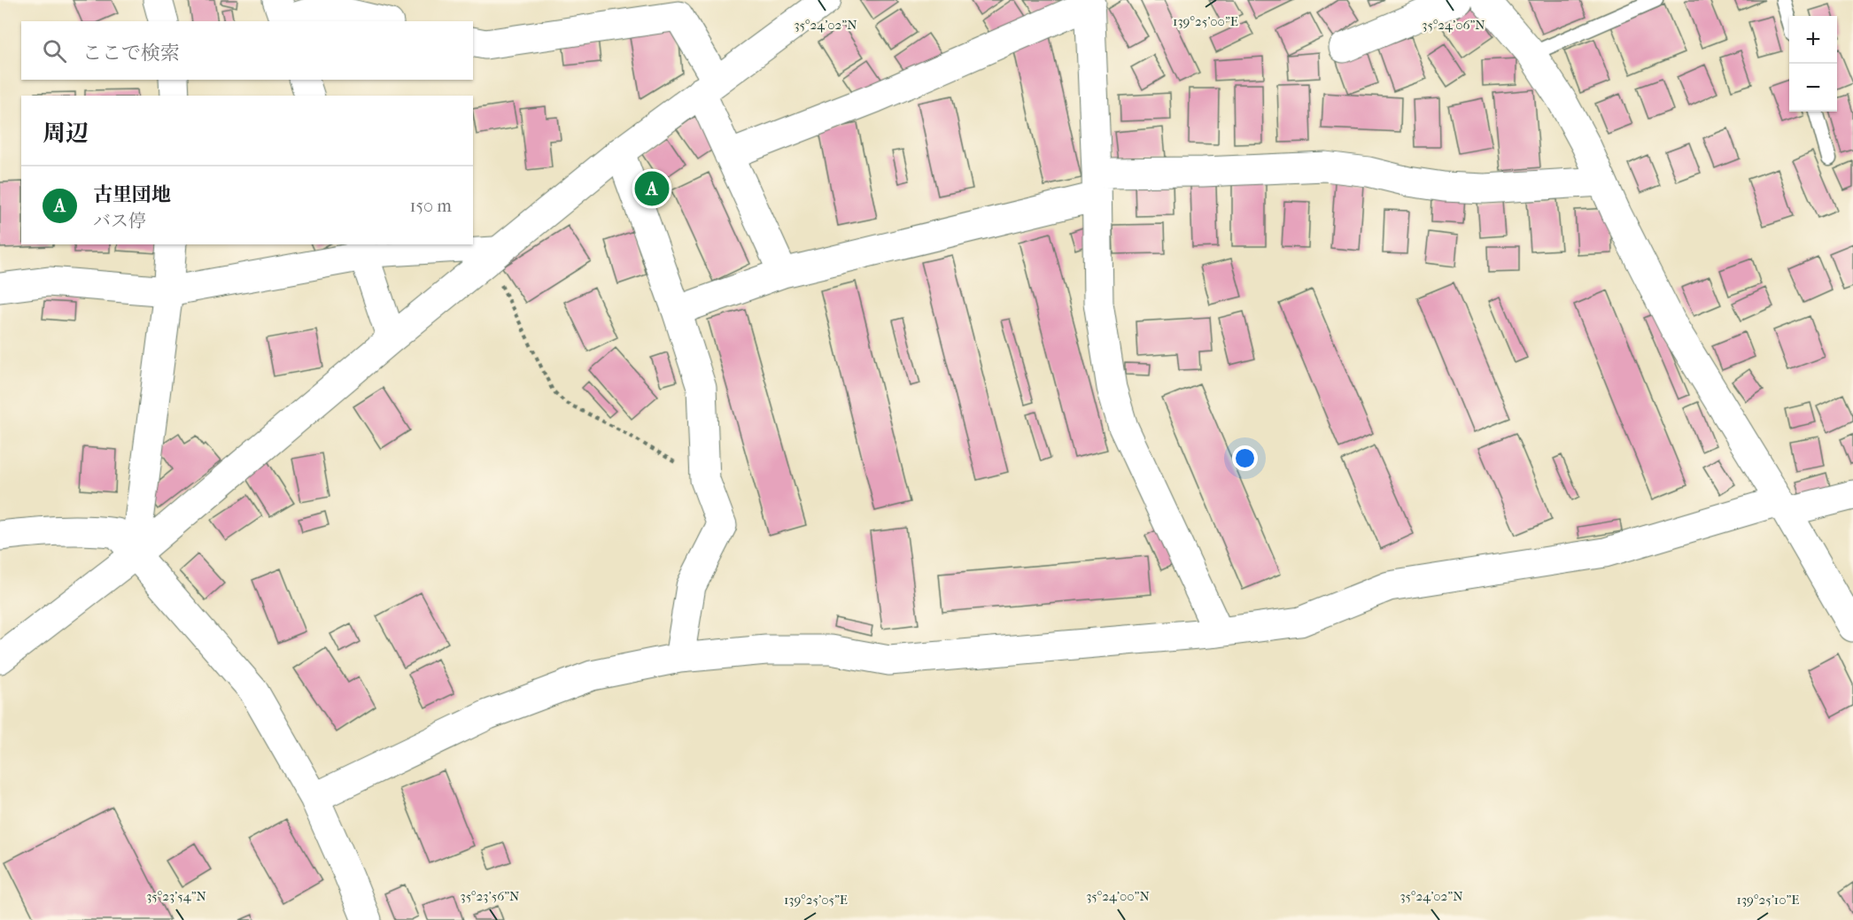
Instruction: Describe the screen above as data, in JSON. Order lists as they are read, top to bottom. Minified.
{"page":{"map_buttons":["+","−"],"search":"ここで検索","heading":"周辺","list":[{"mark":"A","name":"古里団地","note":"バス停","value":"150 m"}],"pins":"A"},"coordinates":["139°25'00\"E","35°24'02\"N","35°24'06\"N","35°23'54\"N","35°23'56\"N","35°24'00\"N","139°25'05\"E","139°25'10\"E"]}
